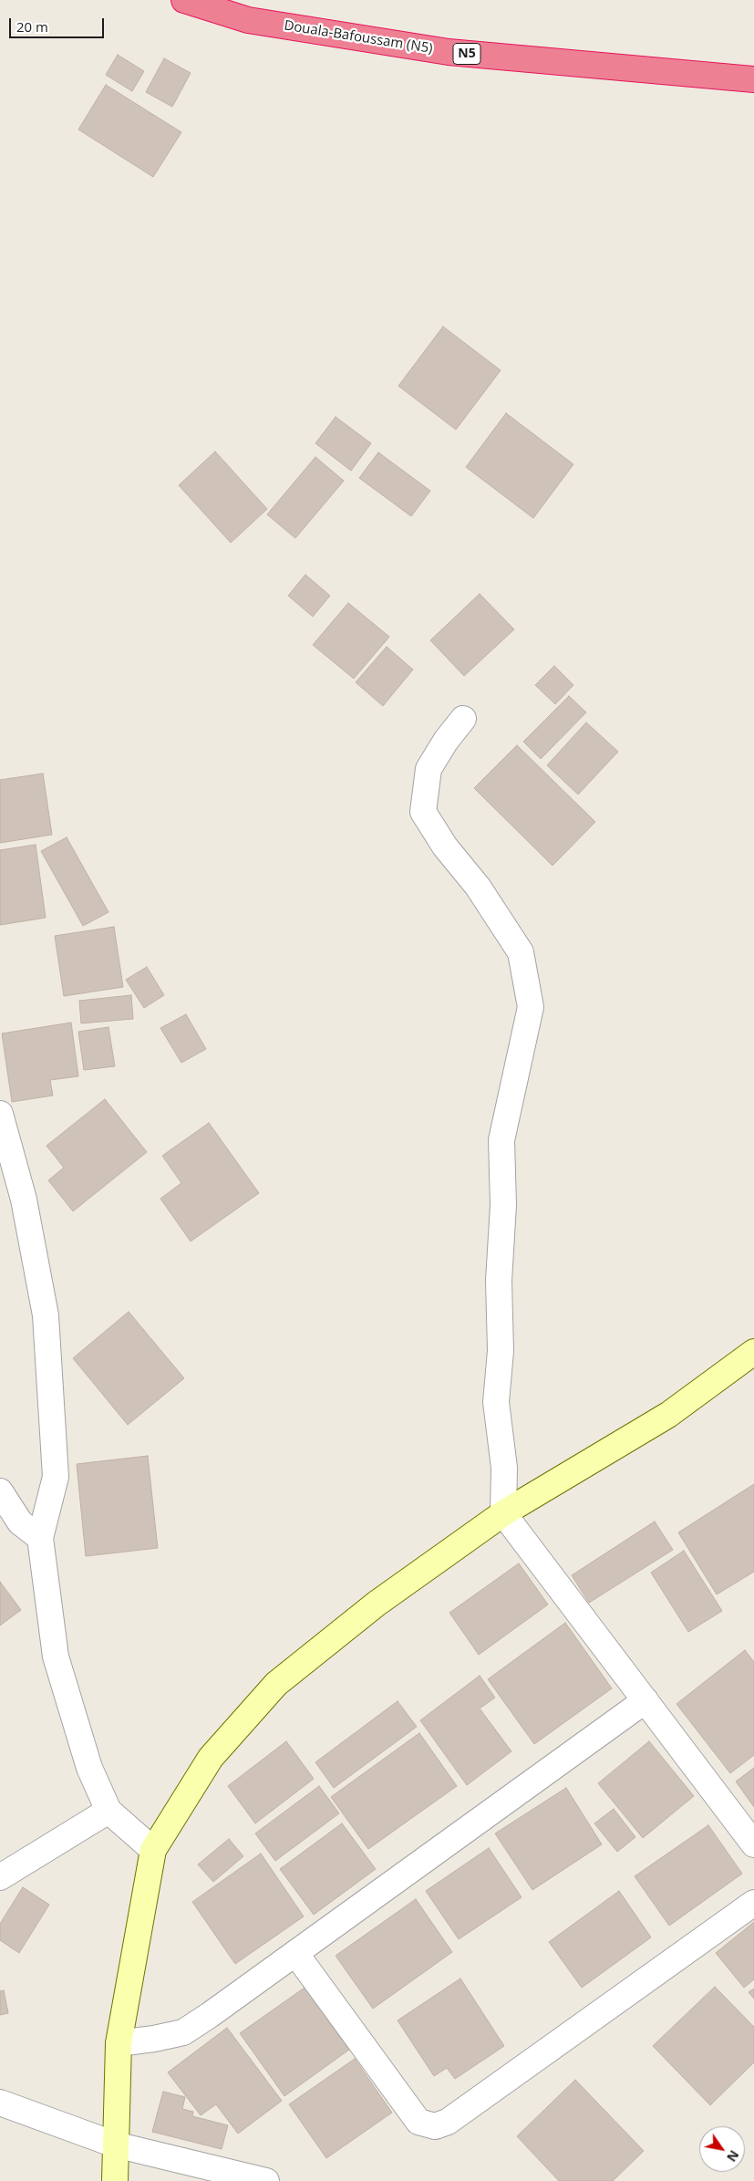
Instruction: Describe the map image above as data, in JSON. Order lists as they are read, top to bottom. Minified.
{"streets":{"highway":["Douala-Bafoussam (N5)","N5"]},"scale_bar":"20 m","north":"bottom right"}
